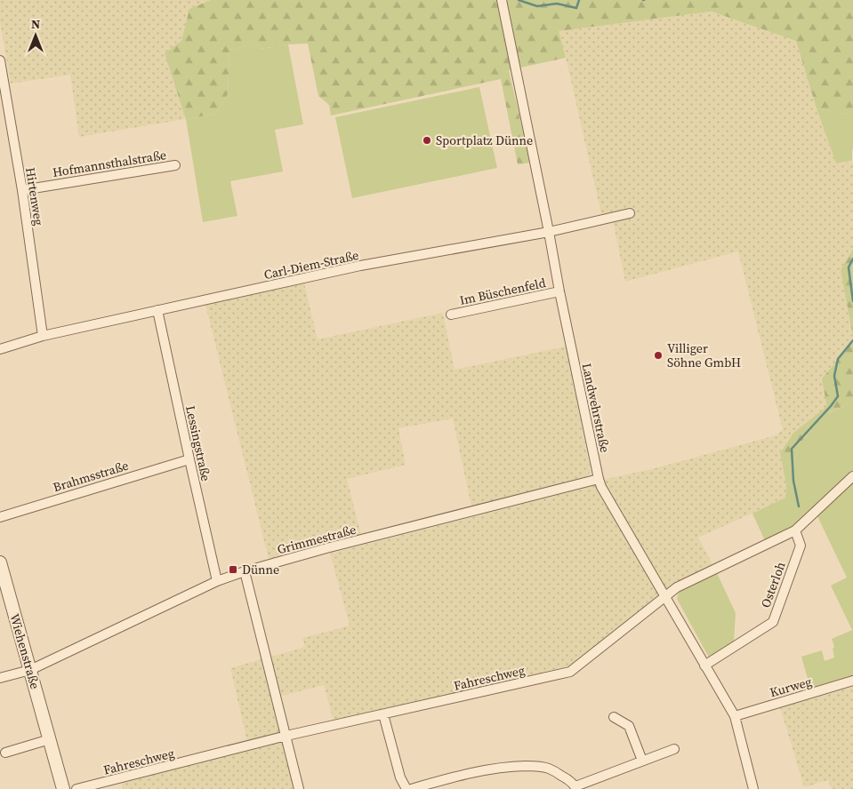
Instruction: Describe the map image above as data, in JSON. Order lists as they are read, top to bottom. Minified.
{"streets":{"street":["Hofmannsthalstraße","Hirtenweg","Carl-Diem-Straße","Im Büschenfeld","Landwehrstraße","Lessingstraße","Brahmsstraße","Grimmestraße","Osterloh","Wiehenstraße","Fahreschweg","Kurweg"]},"crossings":[["Hofmannsthalstraße","Hirtenweg"],["Hirtenweg","Carl-Diem-Straße"],["Carl-Diem-Straße","Landwehrstraße"],["Carl-Diem-Straße","Lessingstraße"],["Im Büschenfeld","Landwehrstraße"],["Landwehrstraße","Grimmestraße"],["Landwehrstraße","Osterloh"],["Landwehrstraße","Fahreschweg"],["Landwehrstraße","Kurweg"],["Lessingstraße","Brahmsstraße"],["Lessingstraße","Grimmestraße"],["Grimmestraße","Wiehenstraße"],["Osterloh","Fahreschweg"]],"places":{"other":["Sportplatz Dünne","Villiger Söhne GmbH"],"transit":["Dünne"]},"north":"top"}
